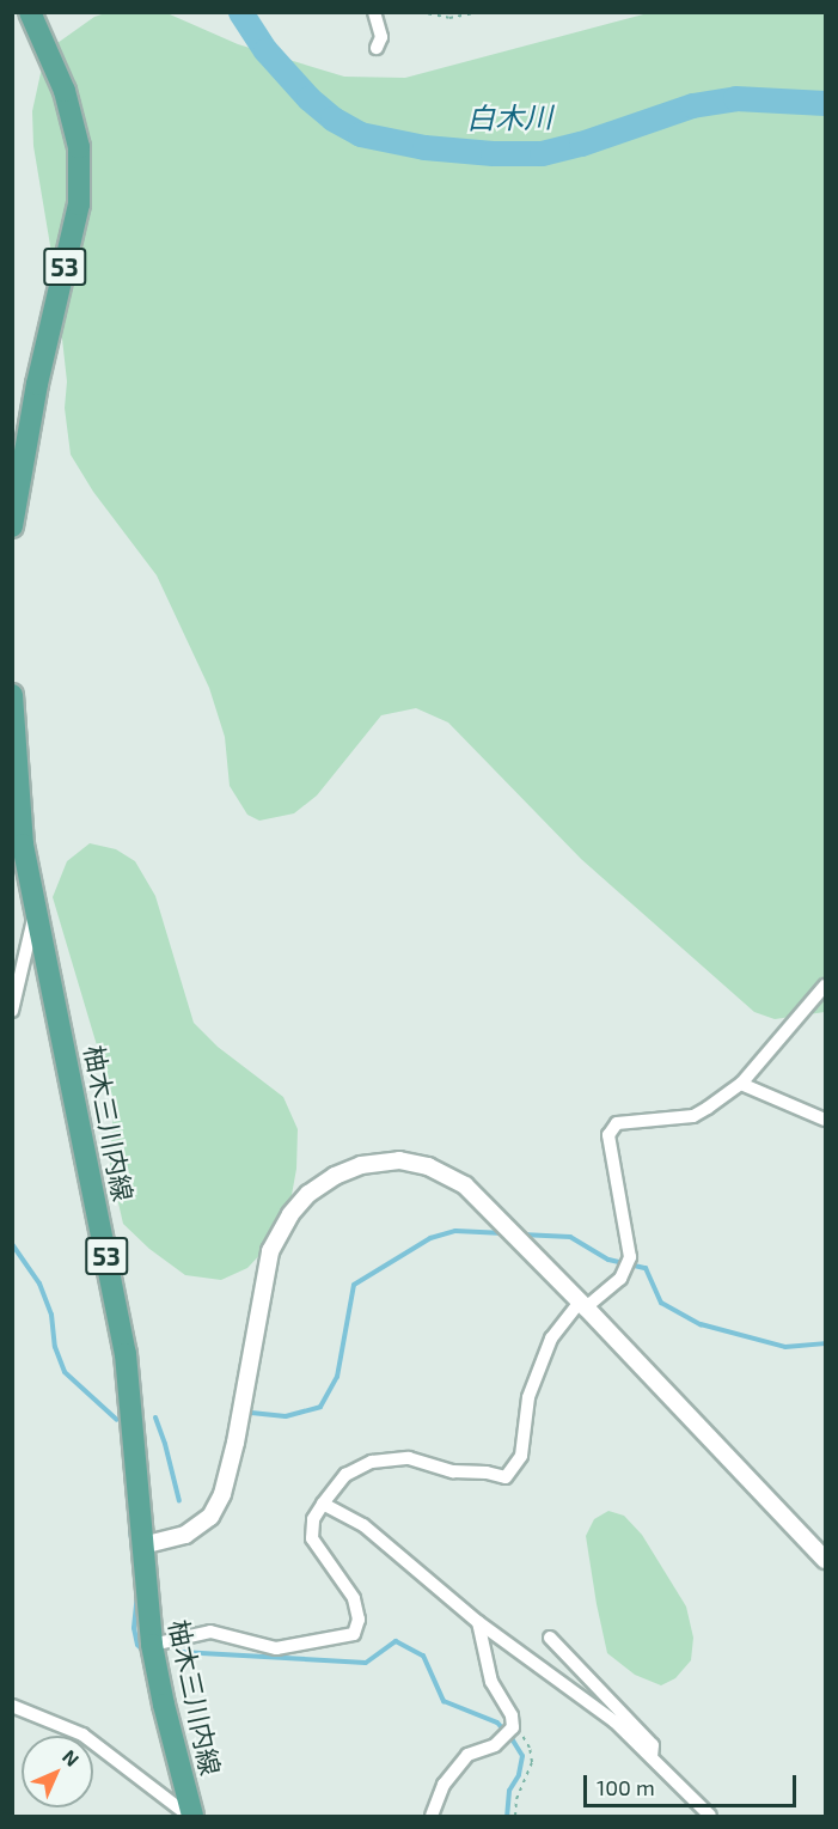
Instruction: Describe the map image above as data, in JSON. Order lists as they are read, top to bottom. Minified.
{"streets":{"main road":["53","柚木三川内線"]},"water":["白木川"],"scale_bar":"100 m","north":"top right"}
